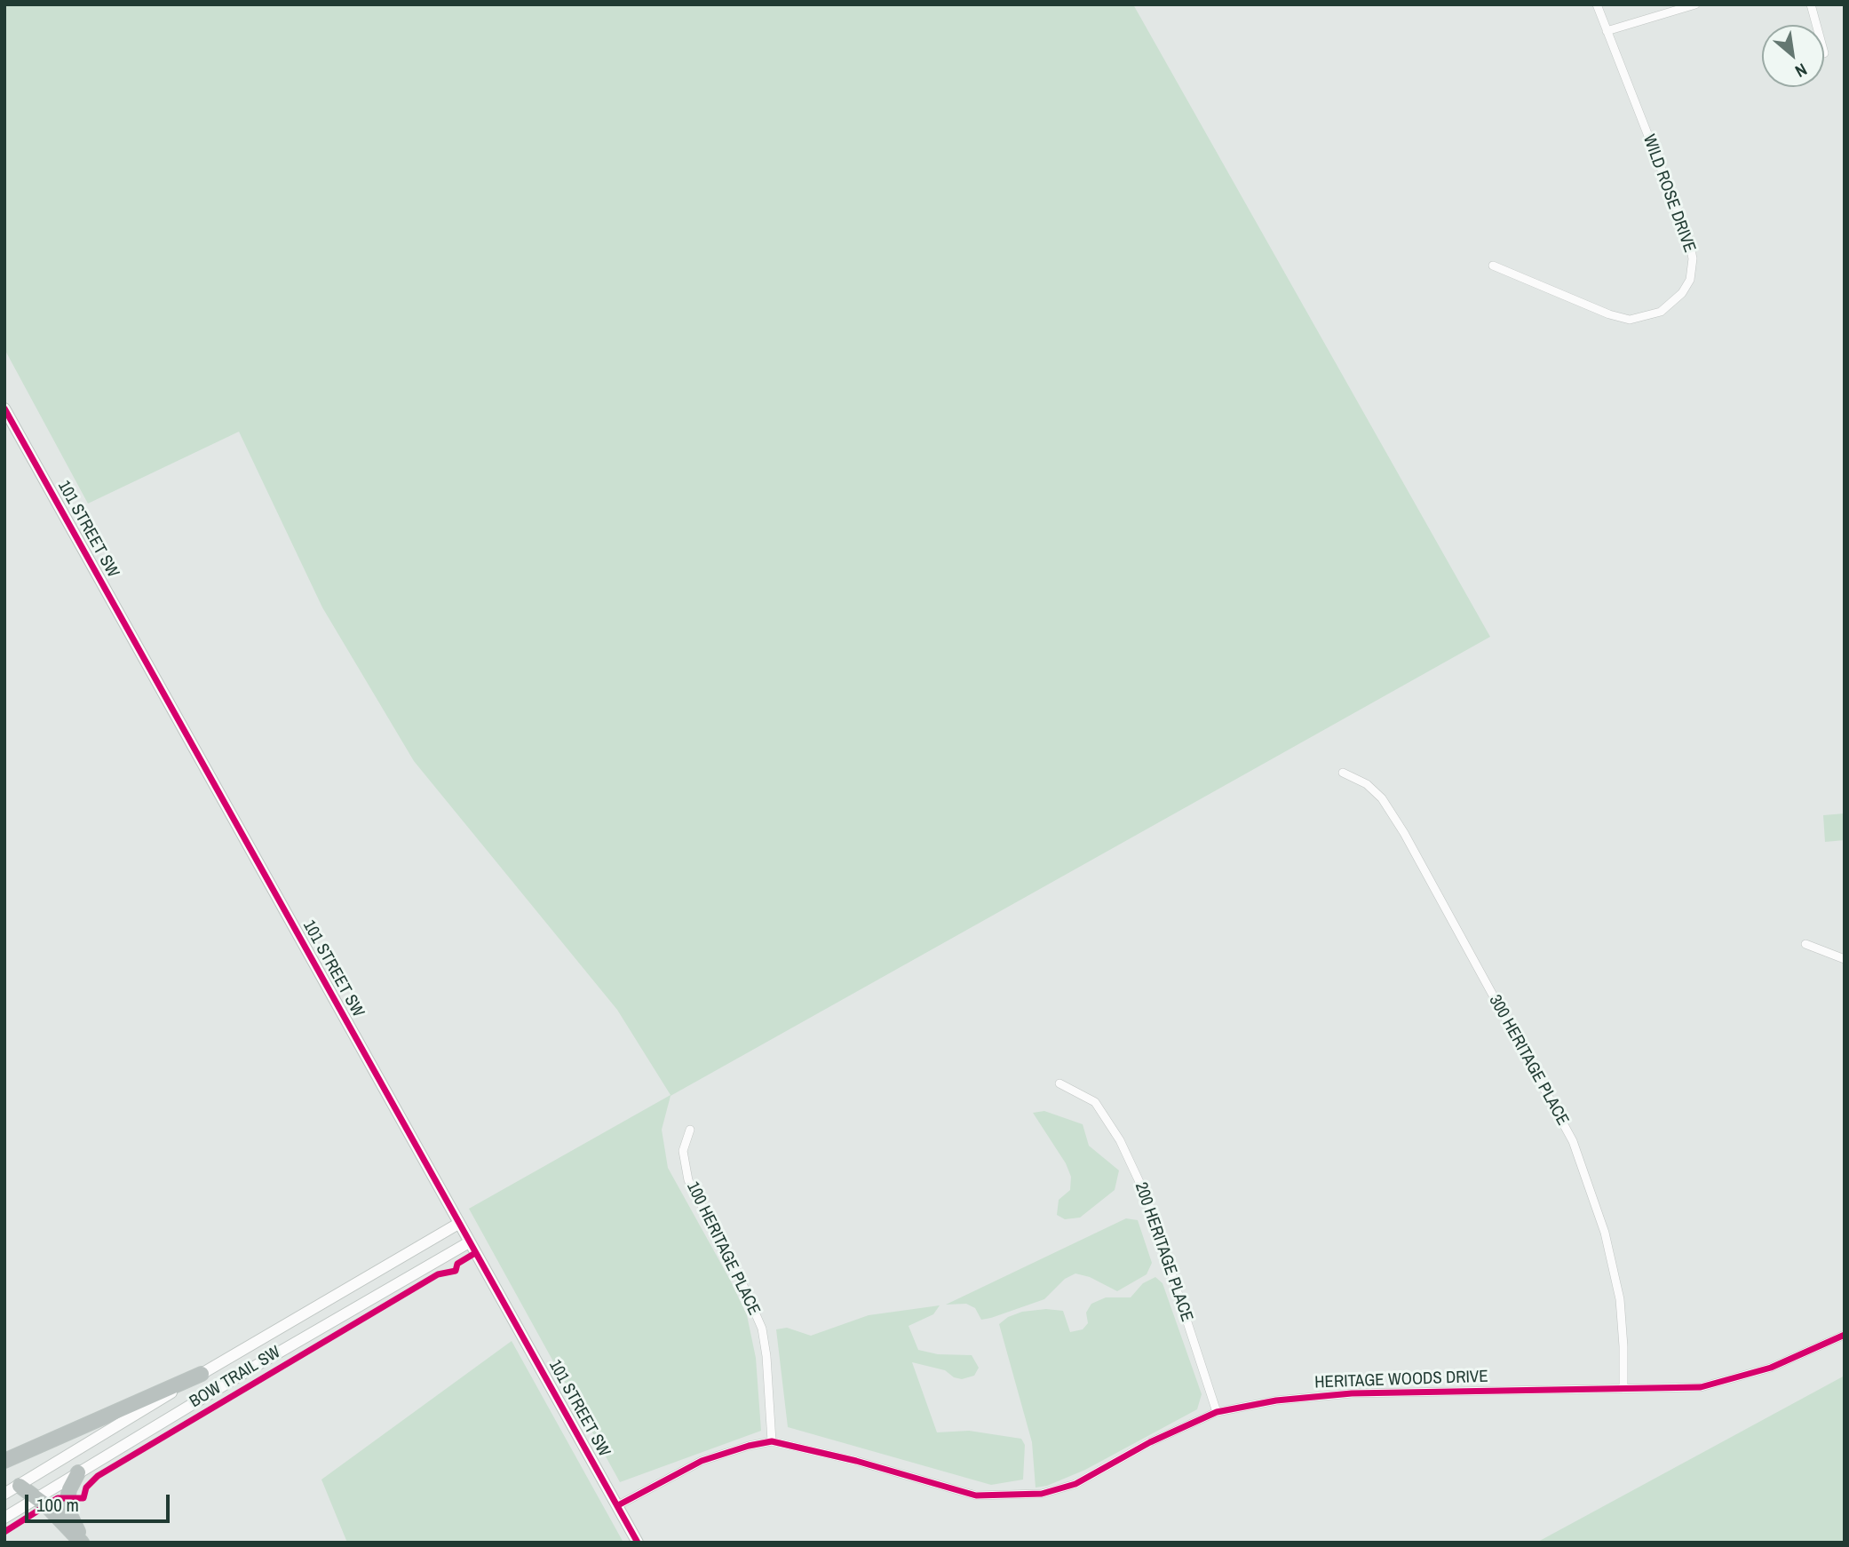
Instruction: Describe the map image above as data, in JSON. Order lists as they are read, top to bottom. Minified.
{"streets":{"street":["WILD ROSE DRIVE","101 STREET SW","300 HERITAGE PLACE","100 HERITAGE PLACE","200 HERITAGE PLACE","BOW TRAIL SW","HERITAGE WOODS DRIVE"]},"crossings":[["101 STREET SW","BOW TRAIL SW"],["101 STREET SW","HERITAGE WOODS DRIVE"],["300 HERITAGE PLACE","HERITAGE WOODS DRIVE"],["100 HERITAGE PLACE","HERITAGE WOODS DRIVE"],["200 HERITAGE PLACE","HERITAGE WOODS DRIVE"]],"scale_bar":"100 m","north":"bottom right"}
